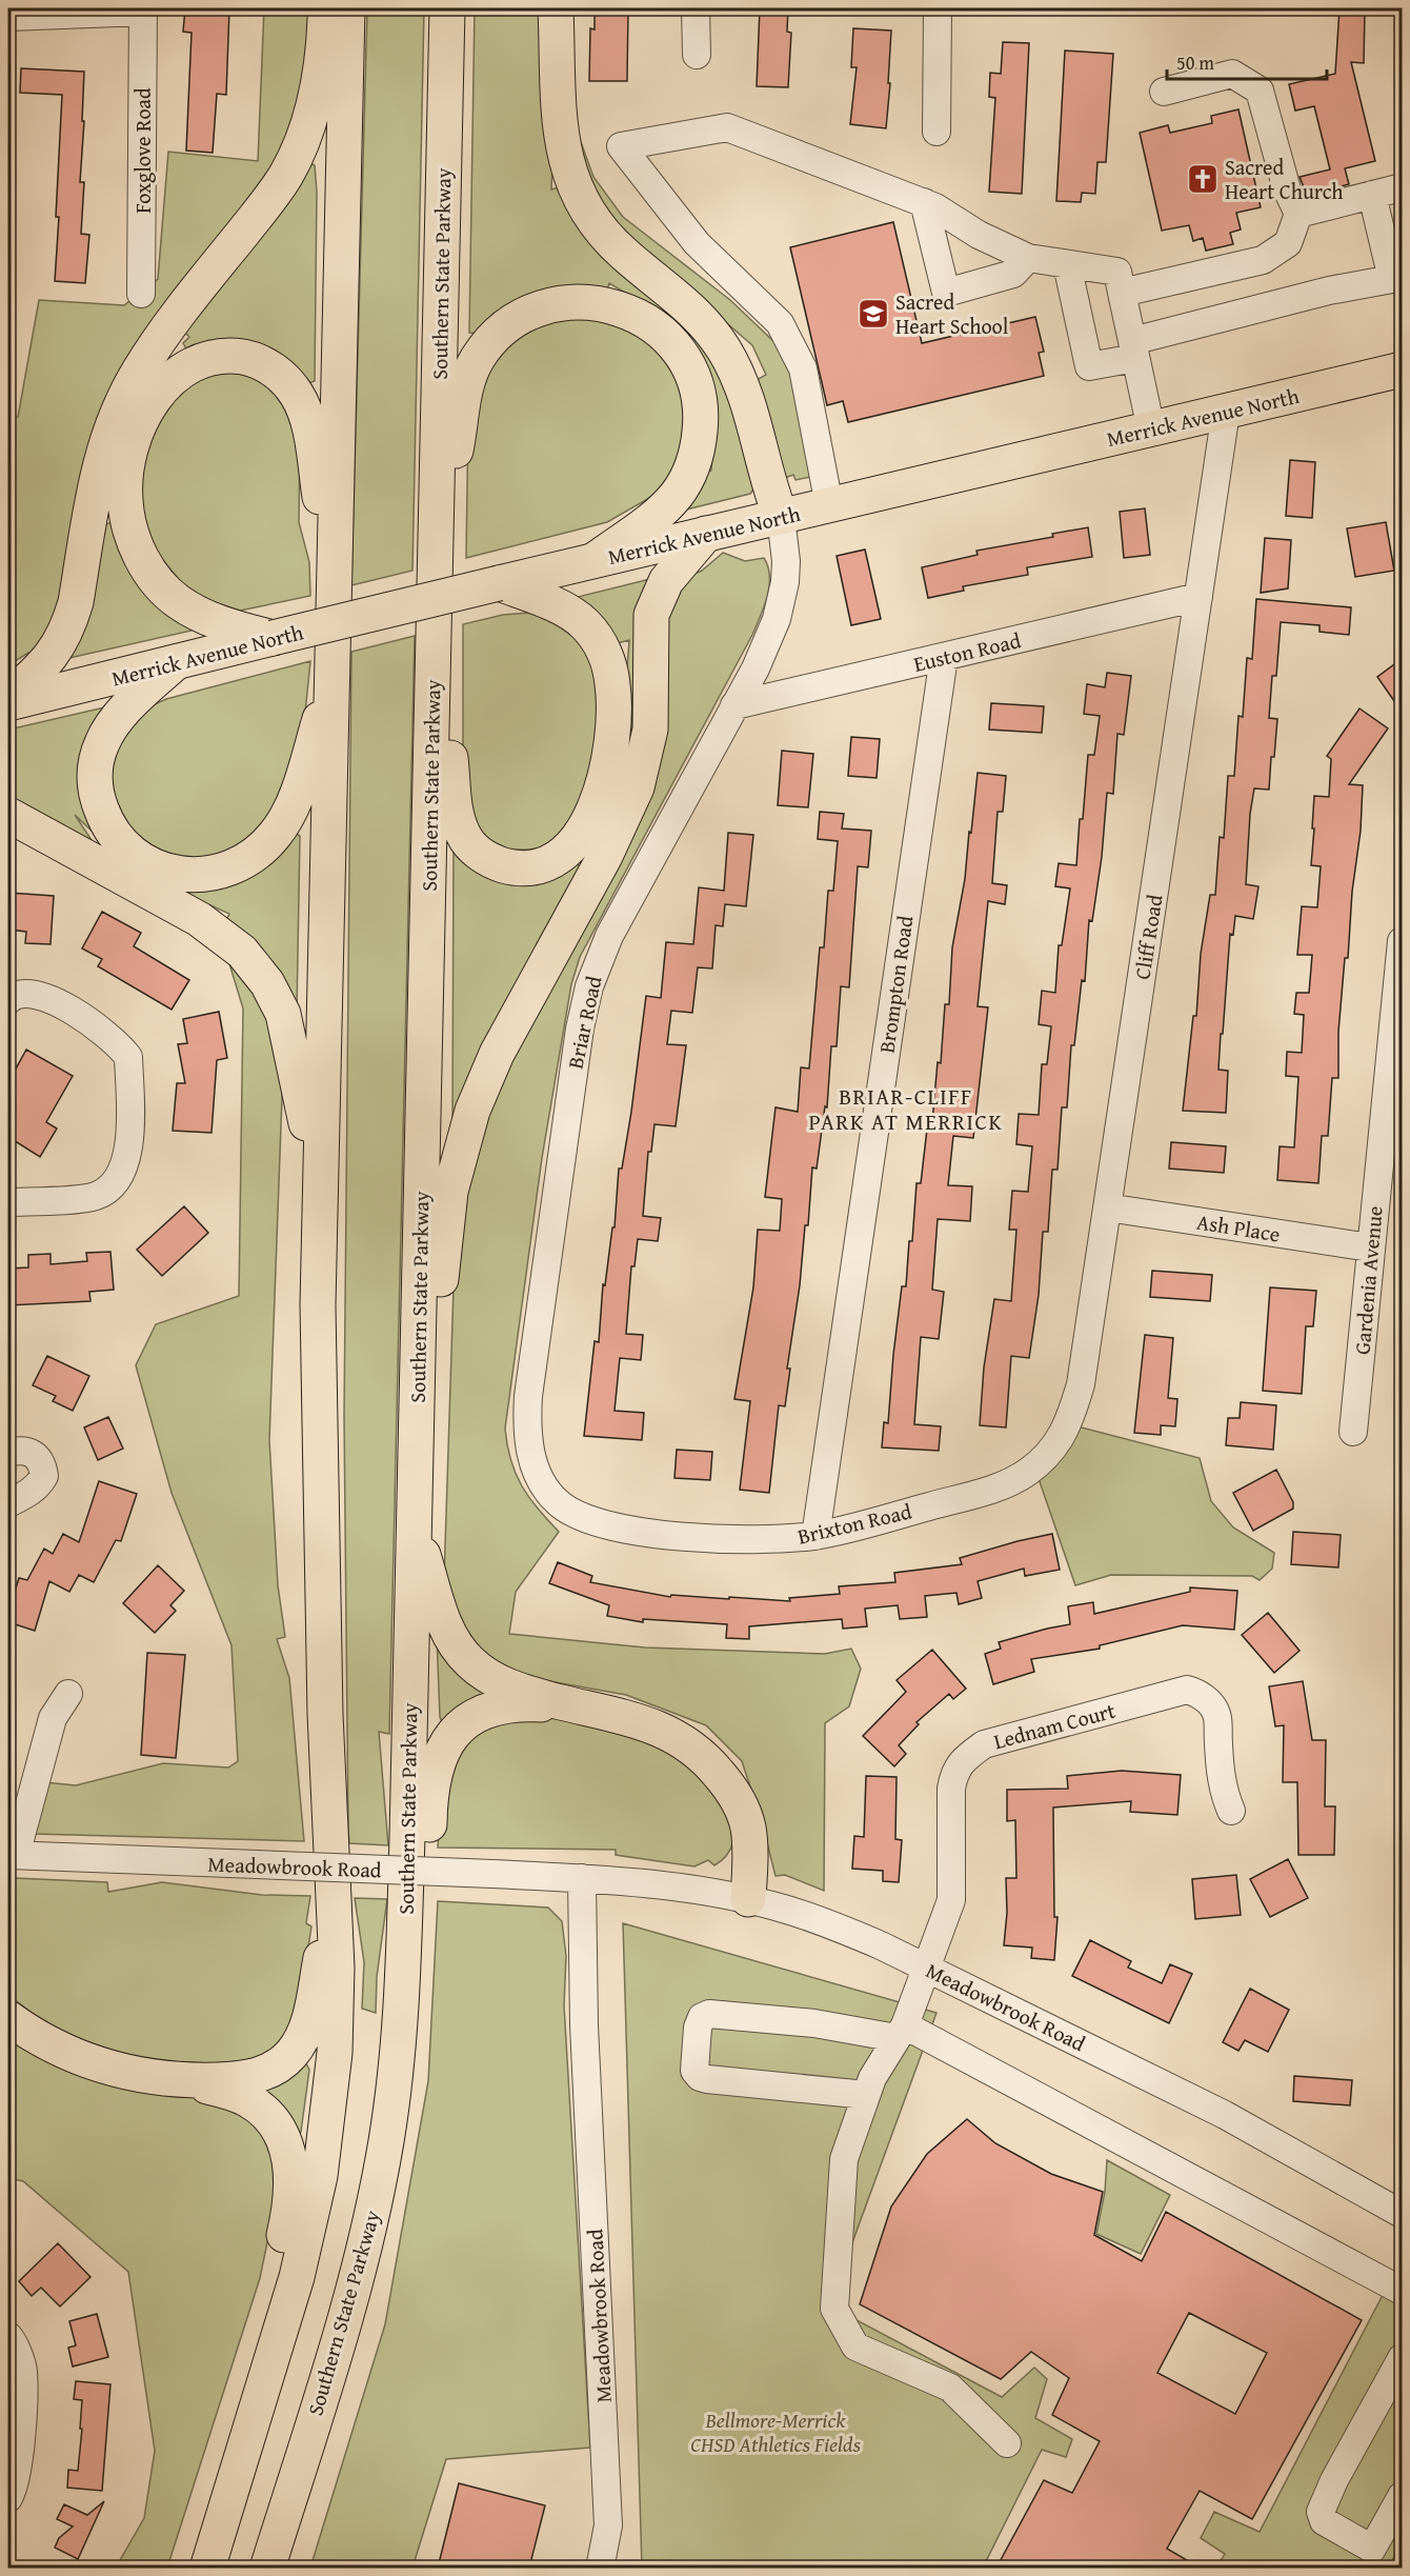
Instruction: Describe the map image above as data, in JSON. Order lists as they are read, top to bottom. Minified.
{"streets":{"main road":["Southern State Parkway","Merrick Avenue North"],"street":["Foxglove Road","Euston Road","Cliff Road","Brompton Road","Briar Road","Ash Place","Gardenia Avenue","Brixton Road","Lednam Court","Meadowbrook Road"]},"crossings":[["Merrick Avenue North","Cliff Road"],["Merrick Avenue North","Briar Road"],["Euston Road","Cliff Road"],["Euston Road","Brompton Road"],["Euston Road","Briar Road"],["Cliff Road","Ash Place"],["Cliff Road","Brixton Road"],["Brompton Road","Brixton Road"],["Briar Road","Brixton Road"],["Ash Place","Gardenia Avenue"],["Lednam Court","Meadowbrook Road"]],"districts":["BRIAR-CLIFF PARK AT MERRICK"],"parks":["Bellmore-Merrick CHSD Athletics Fields"],"places":{"church":["Sacred Heart Church"],"school or university":["Sacred Heart School"]},"scale_bar":"50 m"}
